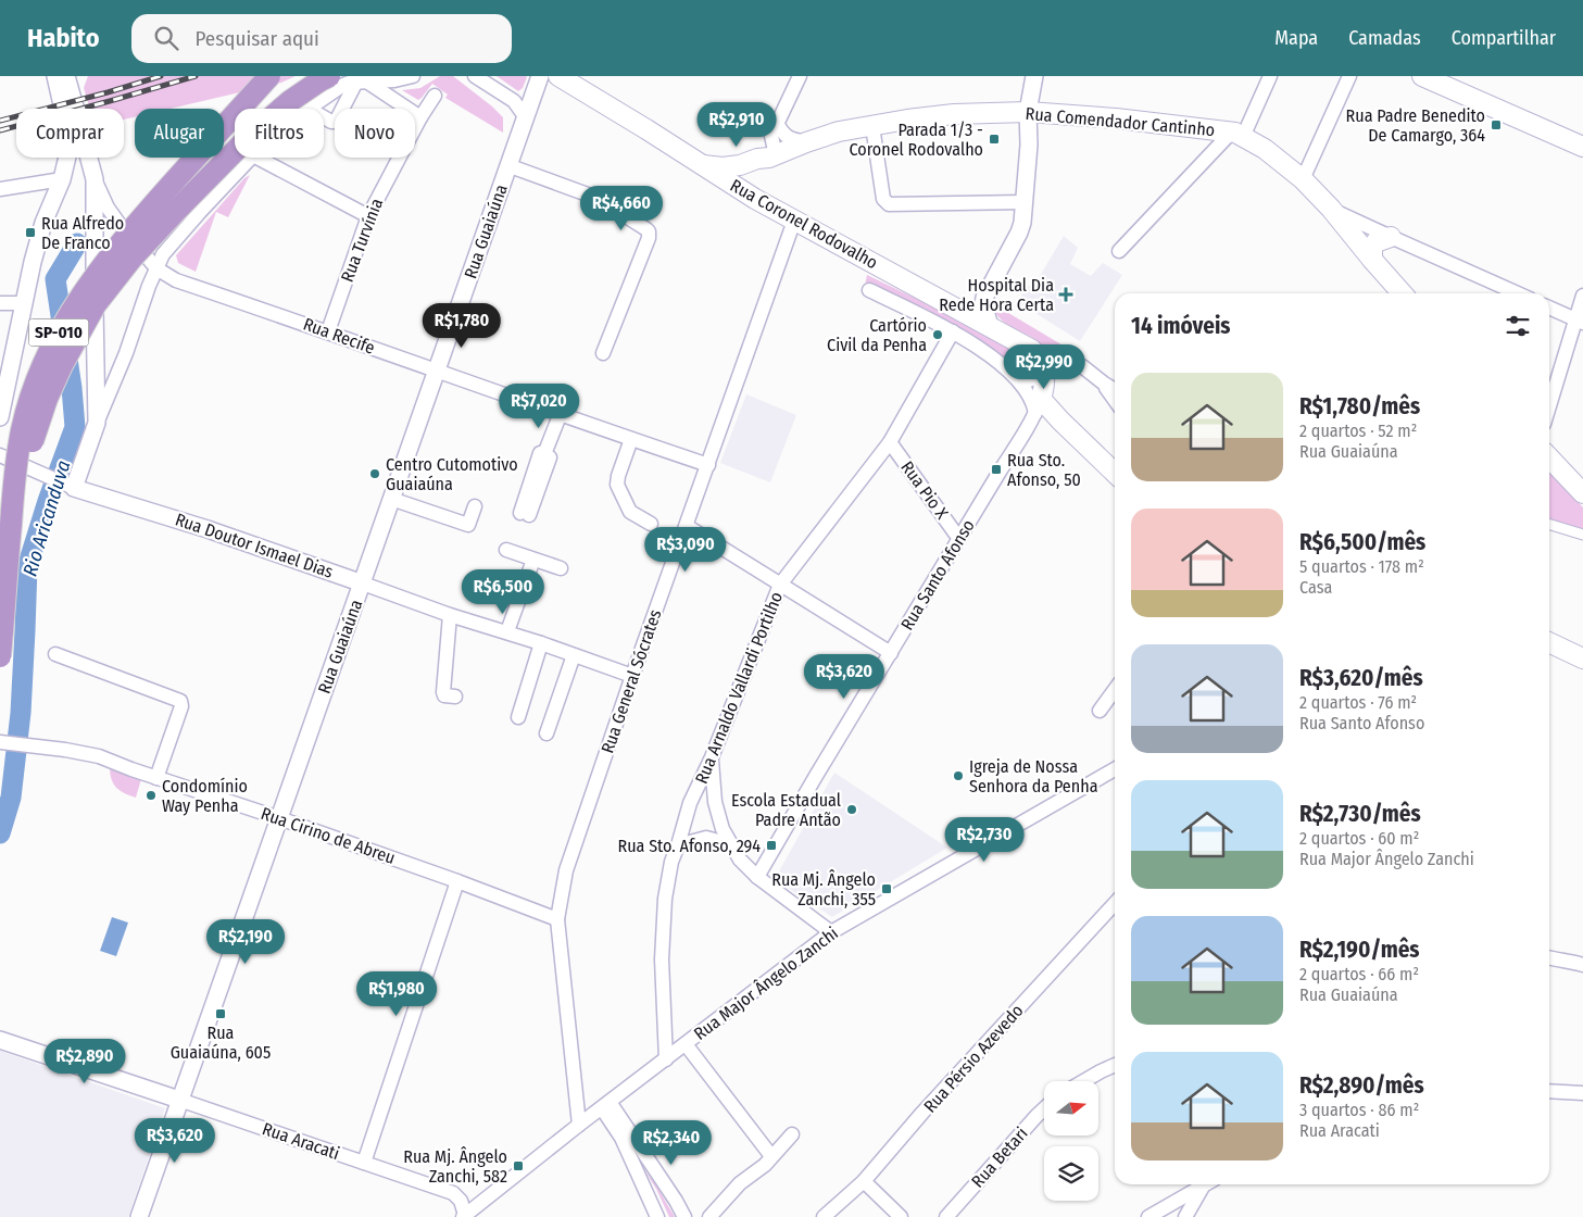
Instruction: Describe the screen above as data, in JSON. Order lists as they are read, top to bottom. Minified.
{"streets":{"highway":["SP-010"],"main road":["Rua Comendador Cantinho","Rua Coronel Rodovalho"],"street":["Rua Guaiaúna","Rua Turvínia","Rua Recife","Rua Pio X","Rua Doutor Ismael Dias","Rua Santo Afonso","Rua General Sócrates","Rua Arnaldo Vallardi Portilho","Rua Cirino de Abreu","Rua Major Ângelo Zanchi","Rua Pérsio Azevedo","Rua Aracati","Rua Betari"]},"crossings":[["Rua Comendador Cantinho","Rua Coronel Rodovalho"],["Rua Coronel Rodovalho","Rua General Sócrates"],["Rua Guaiaúna","Rua Recife"],["Rua Guaiaúna","Rua Doutor Ismael Dias"],["Rua Guaiaúna","Rua Cirino de Abreu"],["Rua Guaiaúna","Rua Aracati"],["Rua Turvínia","Rua Recife"],["Rua Recife","Rua General Sócrates"],["Rua Pio X","Rua Santo Afonso"],["Rua Pio X","Rua Arnaldo Vallardi Portilho"],["Rua Doutor Ismael Dias","Rua General Sócrates"],["Rua General Sócrates","Rua Cirino de Abreu"],["Rua General Sócrates","Rua Major Ângelo Zanchi"],["Rua Arnaldo Vallardi Portilho","Rua Major Ângelo Zanchi"],["Rua Major Ângelo Zanchi","Rua Aracati"]],"water":["Rio Aricanduva"],"places":{"transit":["Rua Padre Benedito De Camargo, 364","Parada 1/3 - Coronel Rodovalho","Rua Alfredo De Franco","Rua Sto. Afonso, 50","Rua Sto. Afonso, 294","Rua Mj. Ângelo Zanchi, 355","Rua Guaiaúna, 605","Rua Mj. Ângelo Zanchi, 582"],"health":["Hospital Dia Rede Hora Certa"],"other":["Cartório Civil da Penha","Centro Cutomotivo Guaiaúna","Igreja de Nossa Senhora da Penha","Condomínio Way Penha","Escola Estadual Padre Antão"]},"north":"right","page":{"header":"Habito","search":"Pesquisar aqui","nav":["Mapa","Camadas","Compartilhar"],"price":["R$2,910","R$4,660","R$1,780","R$2,990","R$7,020","R$3,090","R$6,500","R$3,620","R$2,730","R$2,190","R$1,980","R$2,890","R$3,620","R$2,340"],"chip":["Comprar","Alugar","Filtros","Novo"],"heading":"14 imóveis","list":[{"name":"R$1,780/mês","note":"2 quartos · 52 m² · Rua Guaiaúna"},{"name":"R$6,500/mês","note":"5 quartos · 178 m² · Casa"},{"name":"R$3,620/mês","note":"2 quartos · 76 m² · Rua Santo Afonso"},{"name":"R$2,730/mês","note":"2 quartos · 60 m² · Rua Major Ângelo Zanchi"},{"name":"R$2,190/mês","note":"2 quartos · 66 m² · Rua Guaiaúna"},{"name":"R$2,890/mês","note":"3 quartos · 86 m² · Rua Aracati"}]}}
